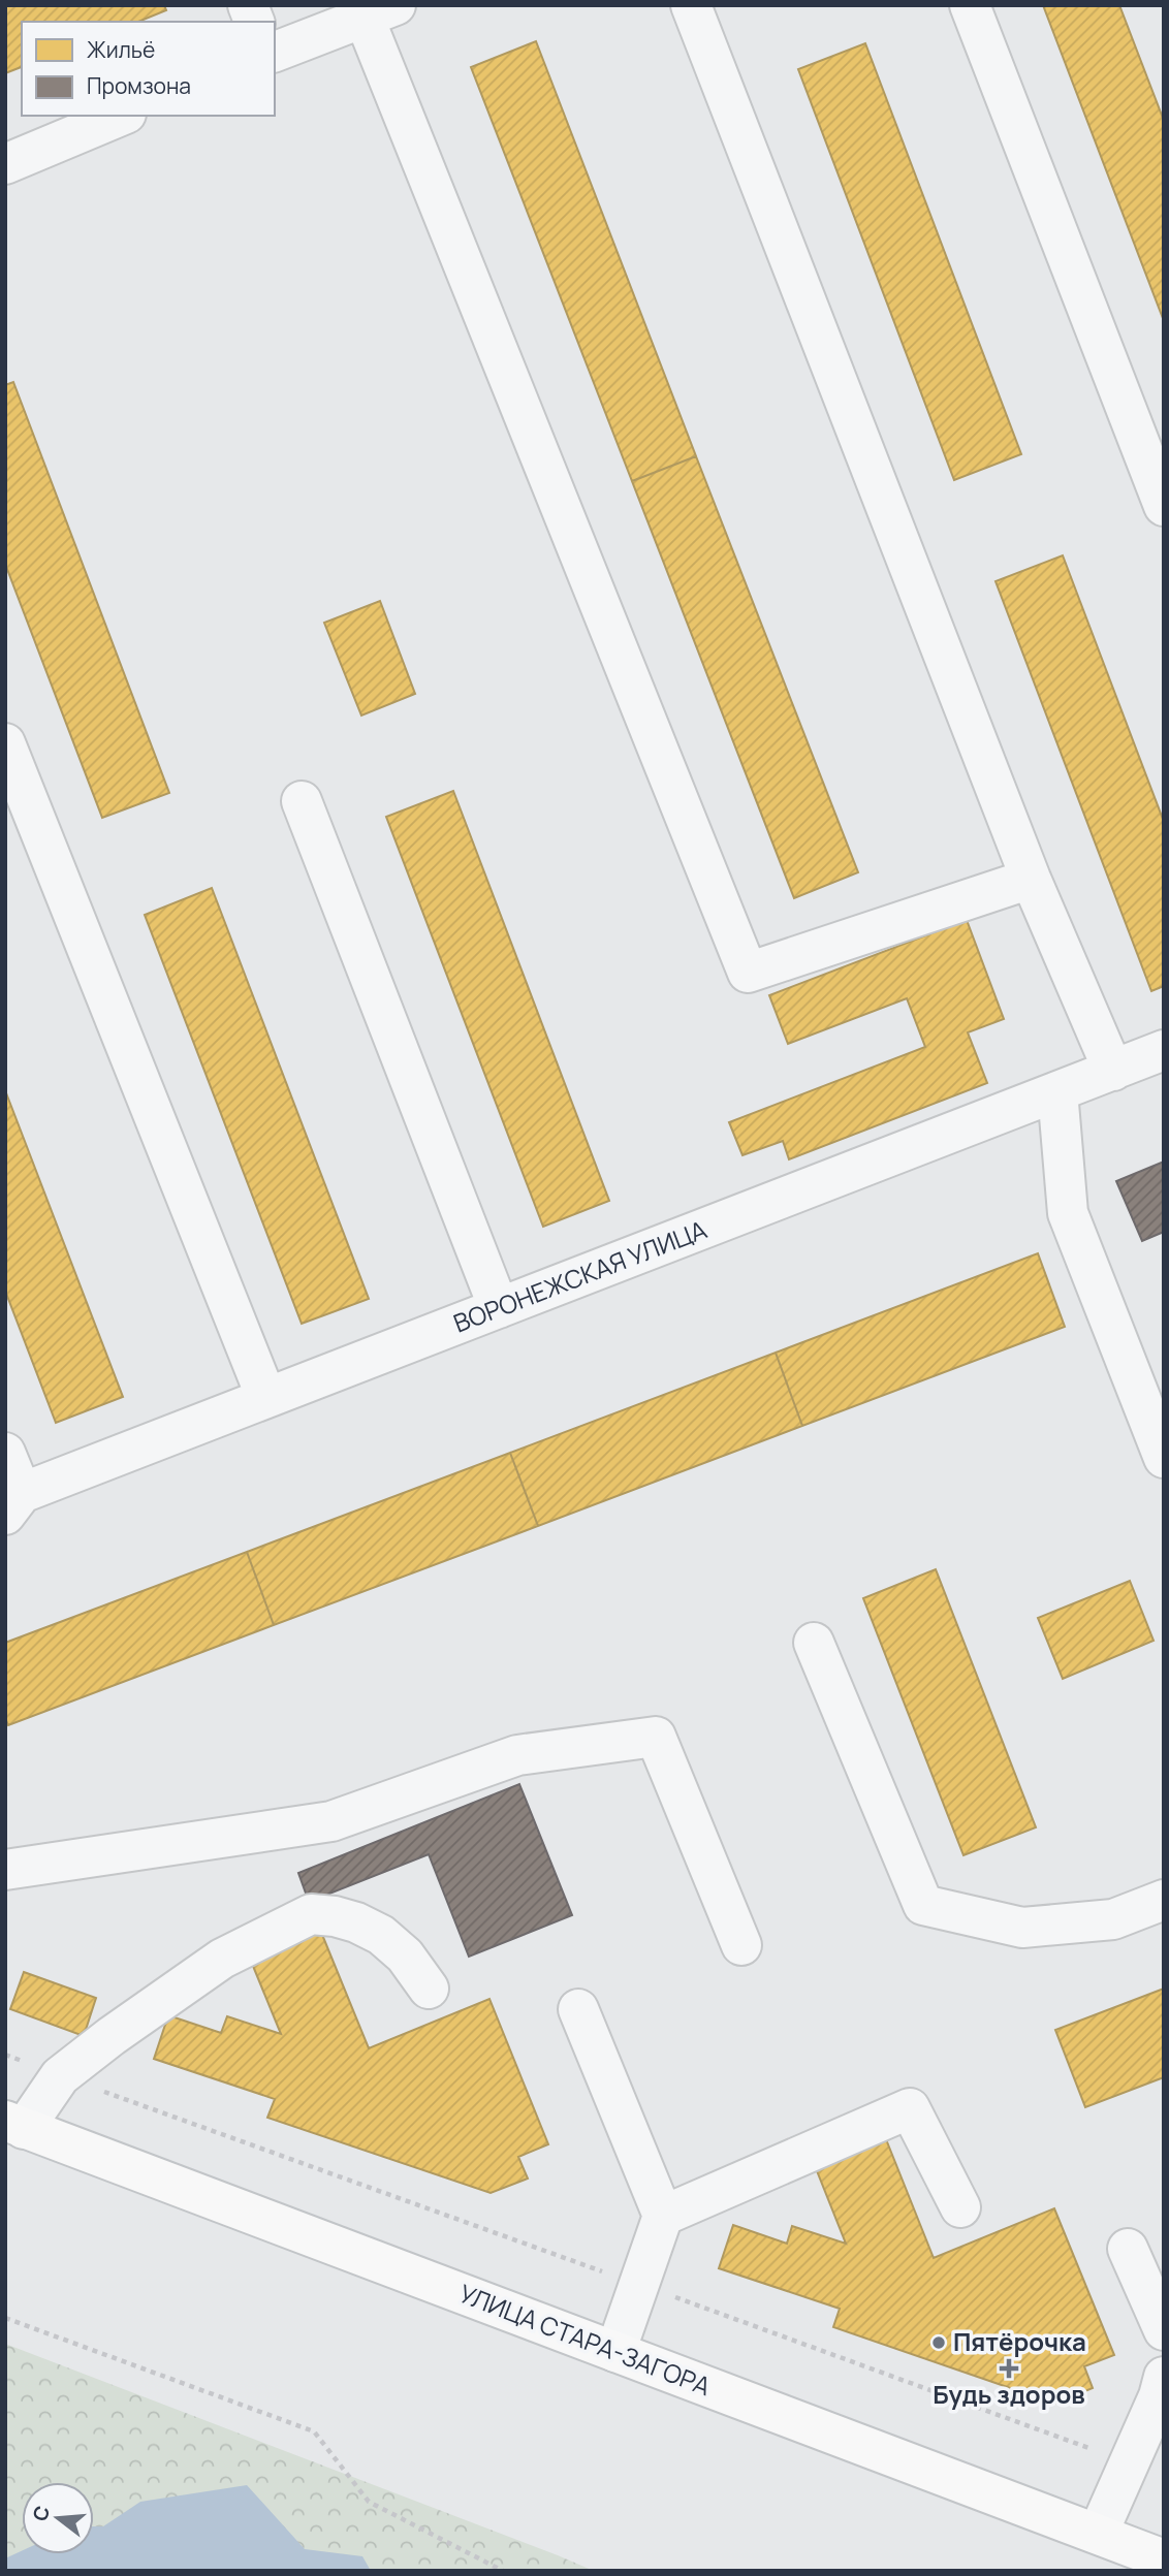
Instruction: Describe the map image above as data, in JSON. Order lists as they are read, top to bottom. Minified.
{"streets":{"main road":["УЛИЦА СТАРА-ЗАГОРА"],"street":["ВОРОНЕЖСКАЯ УЛИЦА"]},"places":{"other":["Пятёрочка"],"health":["Будь здоров"]},"legend":["Жильё","Промзона"],"north":"left"}
